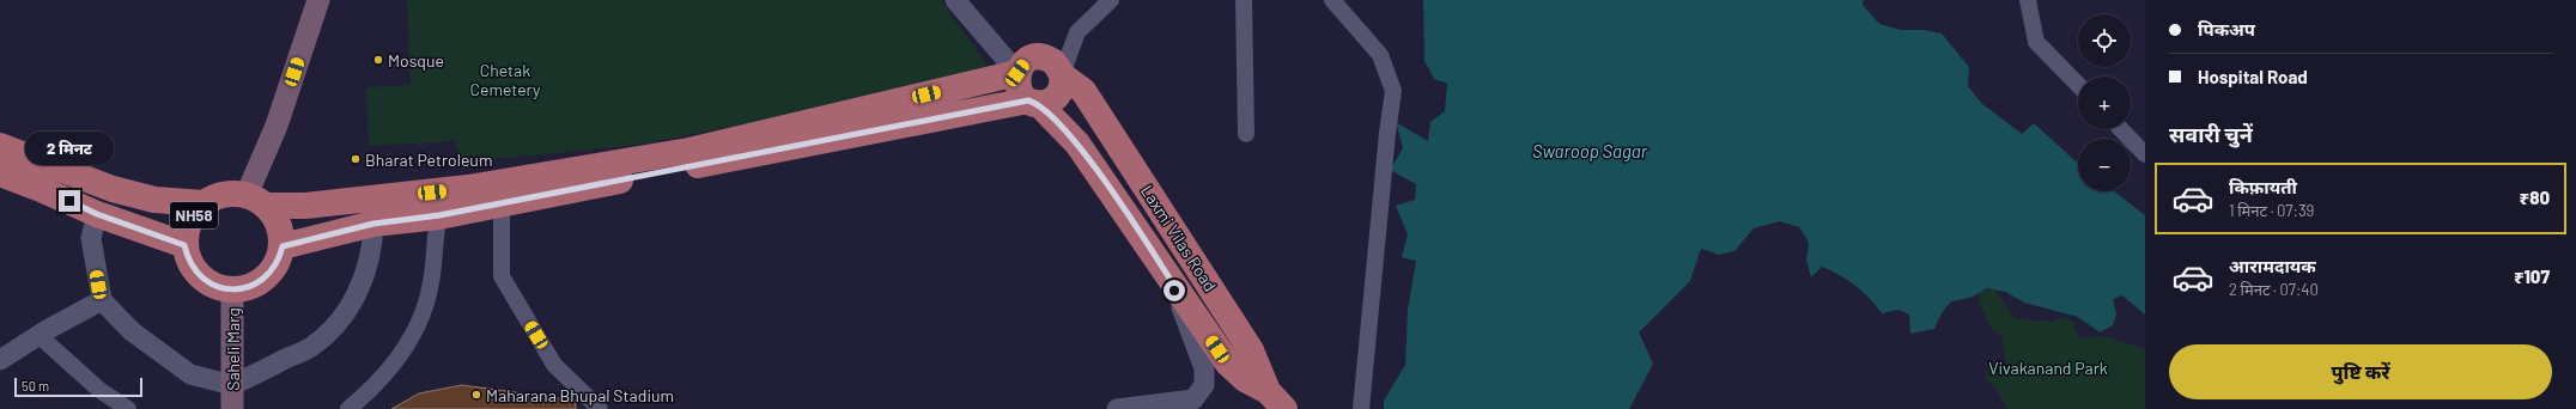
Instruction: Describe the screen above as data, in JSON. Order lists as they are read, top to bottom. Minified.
{"streets":{"highway":["NH58","Laxmi Vilas Road"],"main road":["Saheli Marg"]},"crossings":[["NH58","Laxmi Vilas Road"],["NH58","Saheli Marg"]],"water":["Swaroop Sagar"],"parks":["Chetak Cemetery","Vivakanand Park"],"places":["Mosque","Bharat Petroleum","Maharana Bhupal Stadium"],"scale_bar":"50 m","page":{"banner":["पिकअप","Hospital Road"],"map_buttons":["+","−"],"heading":"सवारी चुनें","bubble":"2 मिनट","list":[{"name":"किफ़ायती","note":"1 मिनट · 07:39","value":"₹80"},{"name":"आरामदायक","note":"2 मिनट · 07:40","value":"₹107"}],"buttons":"पुष्टि करें","scale":"50 m"}}
